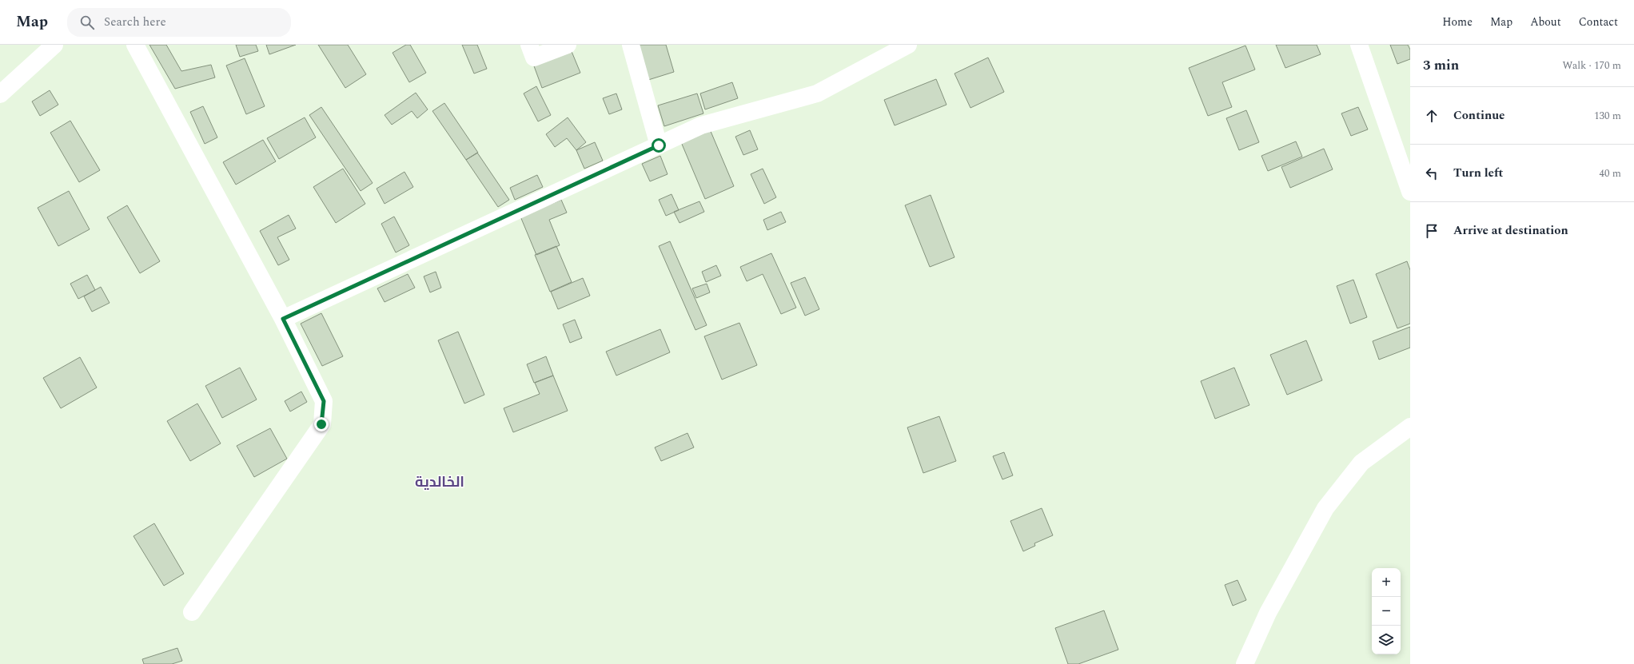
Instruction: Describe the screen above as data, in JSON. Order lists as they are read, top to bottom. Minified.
{"districts":["الخالدية"],"page":{"header":"Map","search":"Search here","nav":["Home","Map","About","Contact"],"heading":["3 min","Walk · 170 m"],"list":[["Continue","130 m"],["Turn left","40 m"],"Arrive at destination"],"map_buttons":["+","−"]}}
